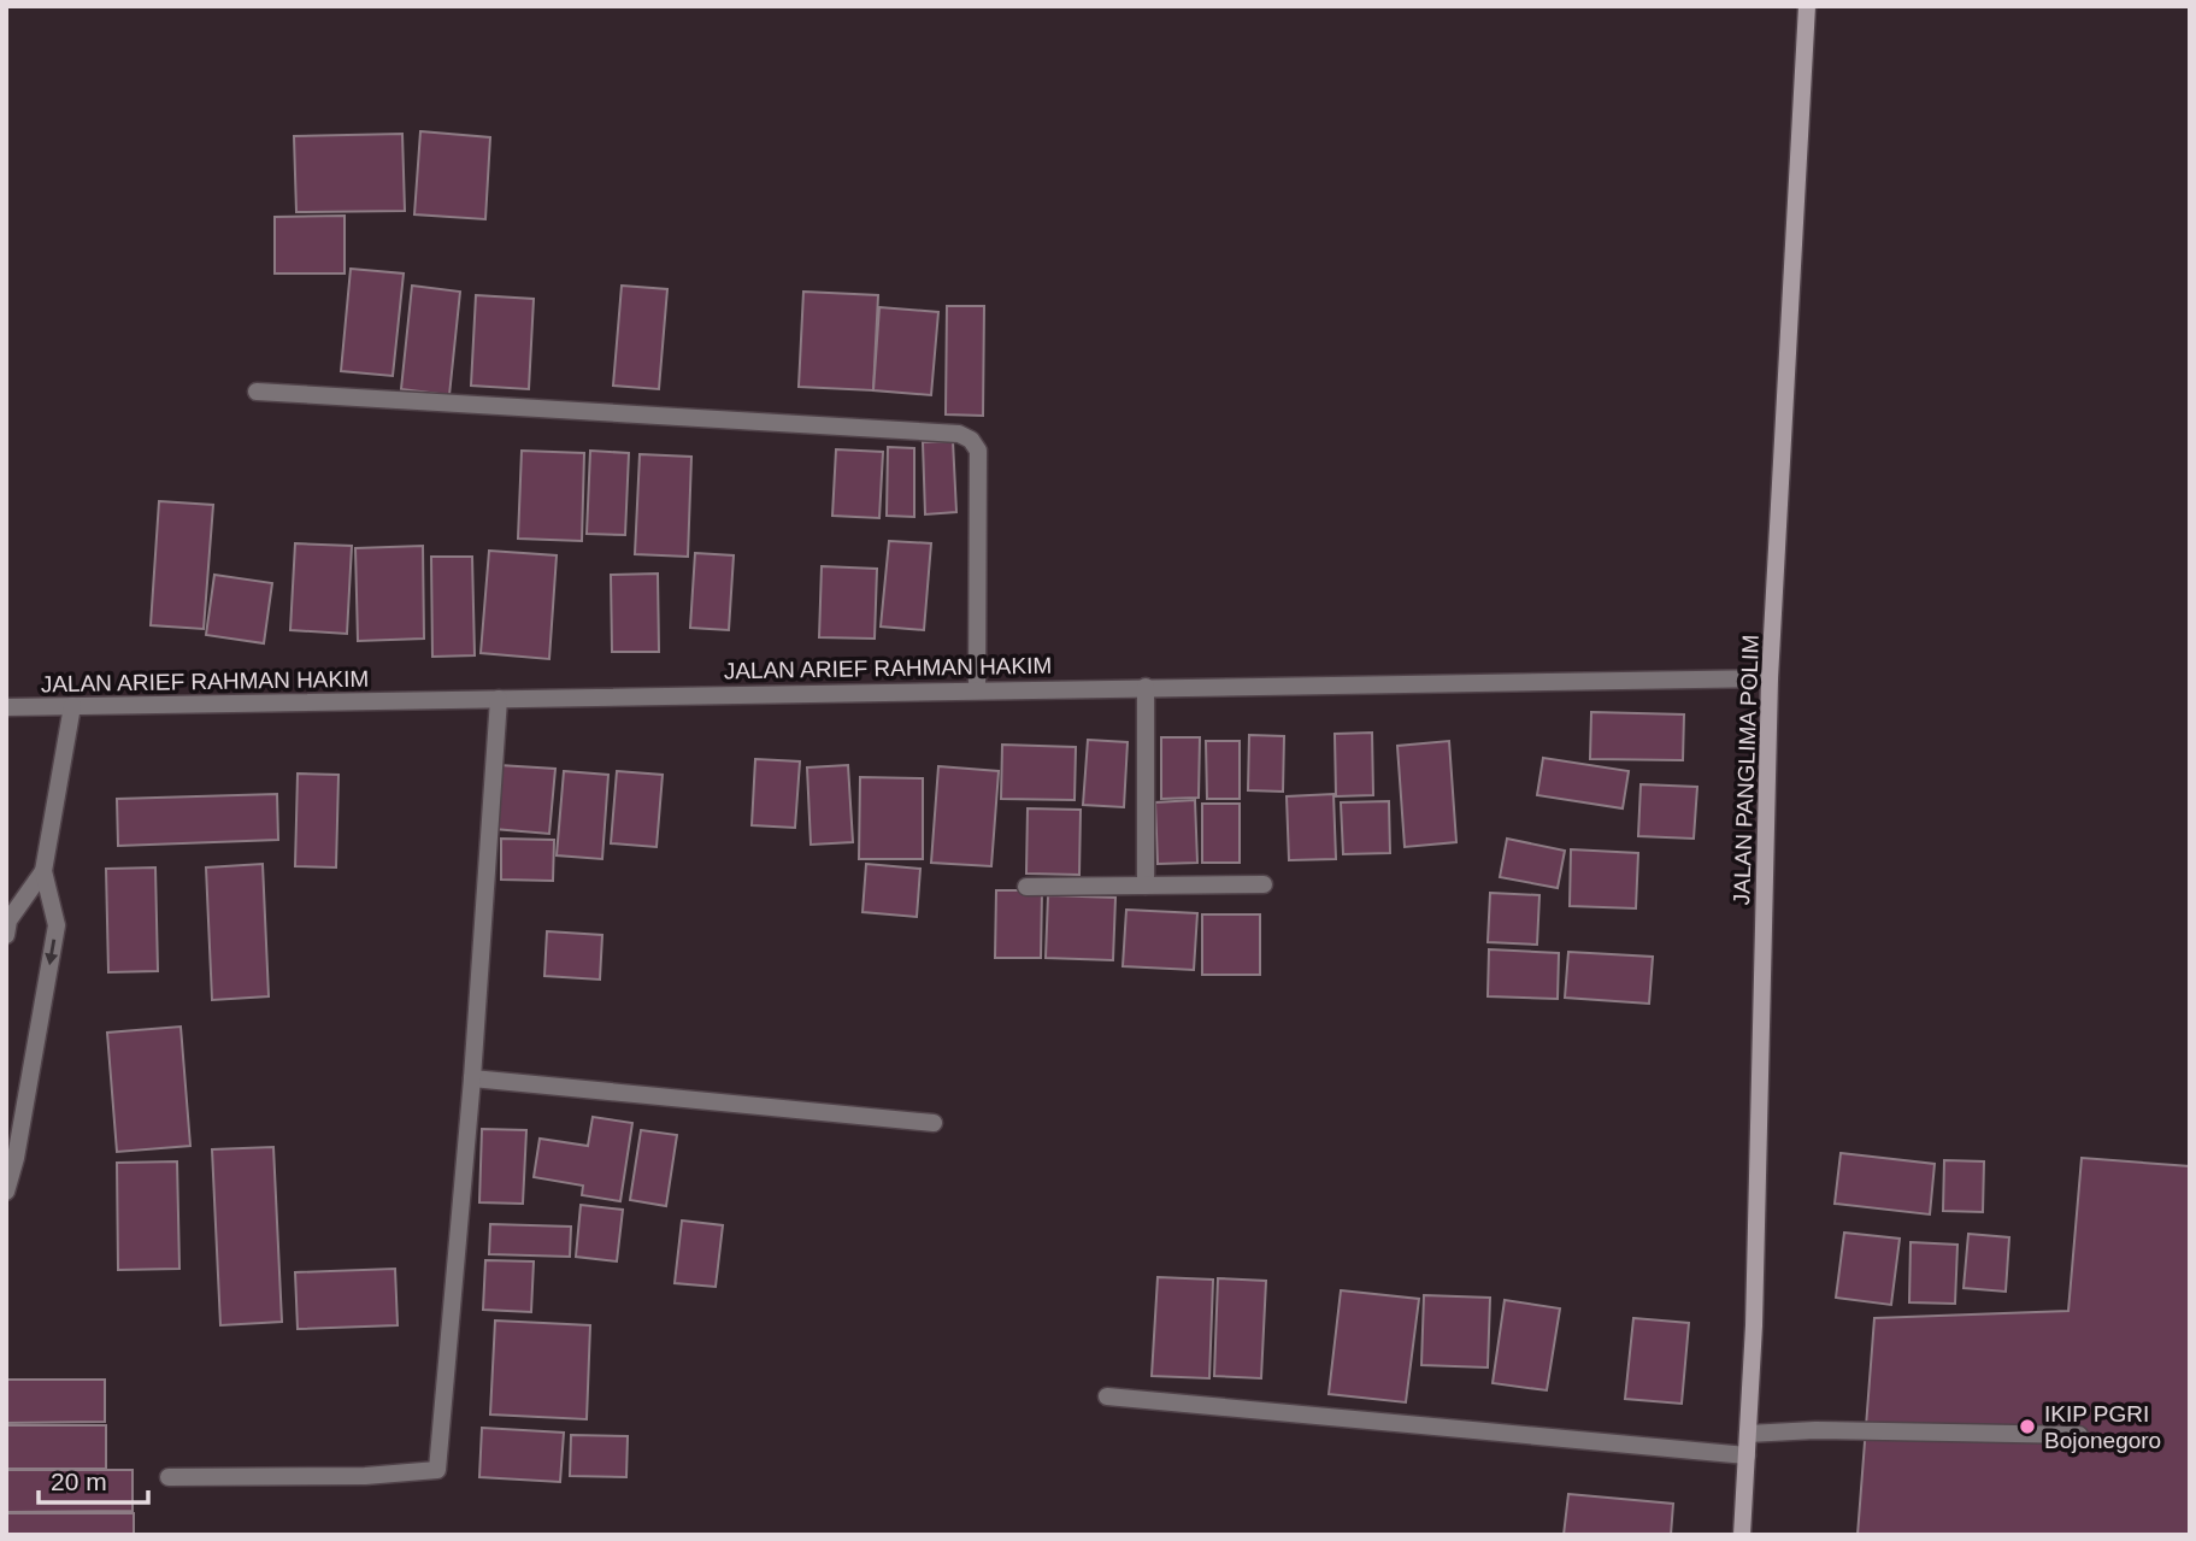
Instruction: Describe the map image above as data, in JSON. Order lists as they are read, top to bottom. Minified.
{"streets":{"main road":["JALAN PANGLIMA POLIM"],"street":["JALAN ARIEF RAHMAN HAKIM"]},"crossings":[["JALAN ARIEF RAHMAN HAKIM","JALAN PANGLIMA POLIM"]],"places":["IKIP PGRI Bojonegoro"],"scale_bar":"20 m"}
